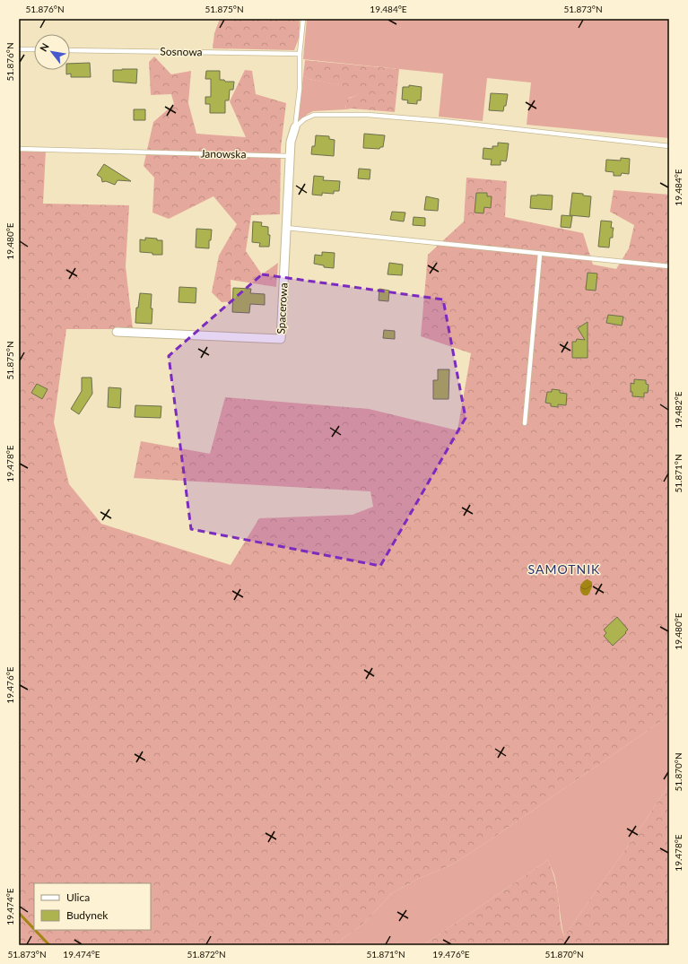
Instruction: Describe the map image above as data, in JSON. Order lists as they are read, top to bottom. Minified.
{"streets":{"street":["Spacerowa"],"lane":["Sosnowa","Janowska"]},"crossings":[["Janowska","Spacerowa"]],"districts":["SAMOTNIK"],"legend":["Ulica","Budynek"],"north":"top left","coordinates":["51.876°N","51.875°N","19.484°E","51.873°N","19.480°E","19.482°E","19.478°E","51.871°N","19.476°E","51.870°N","19.474°E","51.872°N"]}
